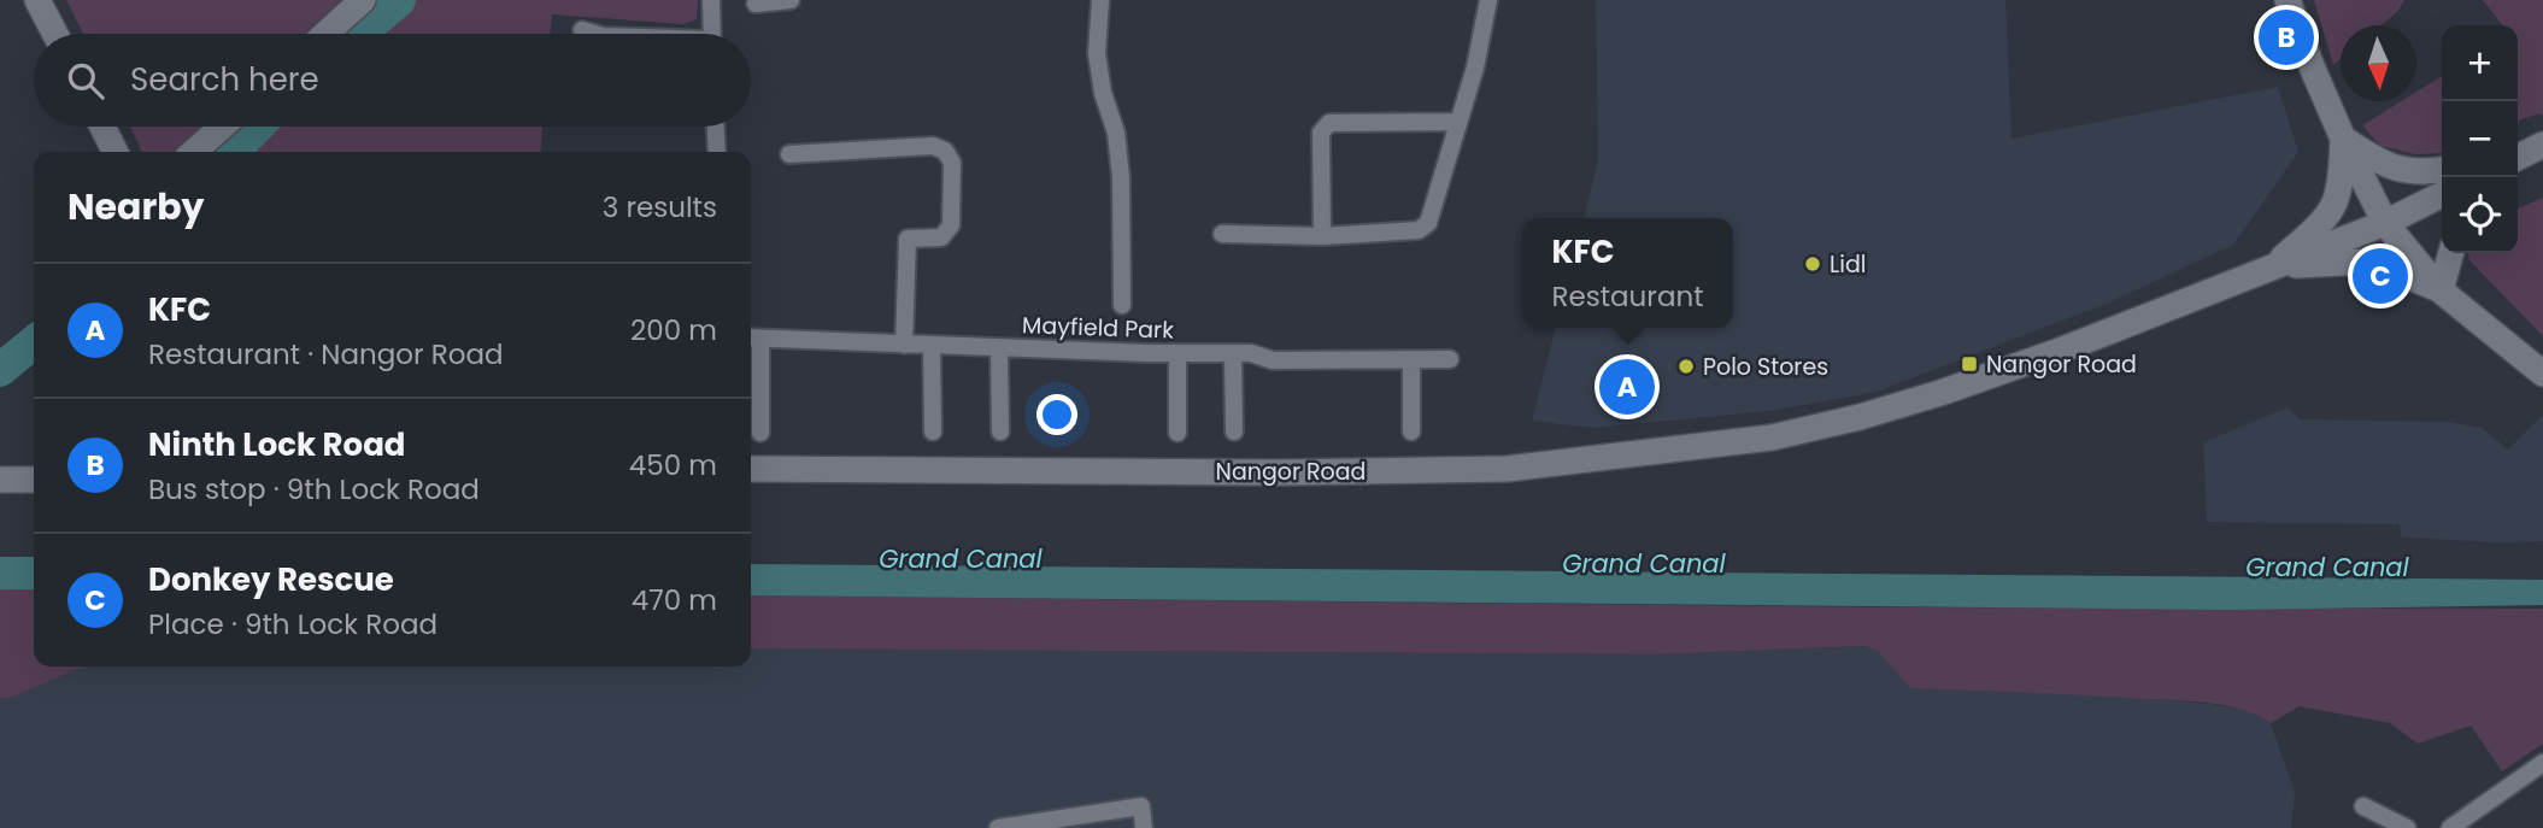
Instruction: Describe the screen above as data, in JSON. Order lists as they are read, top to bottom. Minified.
{"streets":{"main road":["Nangor Road"],"street":["Mayfield Park"]},"water":["Grand Canal"],"places":{"other":["Lidl","Polo Stores"],"transit":["Nangor Road"]},"north":"bottom","page":{"pins":["B","C","A"],"map_buttons":["+","−"],"search":"Search here","heading":["Nearby","3 results"],"popup":["KFC","Restaurant"],"list":[{"mark":"A","name":"KFC","note":"Restaurant · Nangor Road","value":"200 m"},{"mark":"B","name":"Ninth Lock Road","note":"Bus stop · 9th Lock Road","value":"450 m"},{"mark":"C","name":"Donkey Rescue","note":"Place · 9th Lock Road","value":"470 m"}]}}
